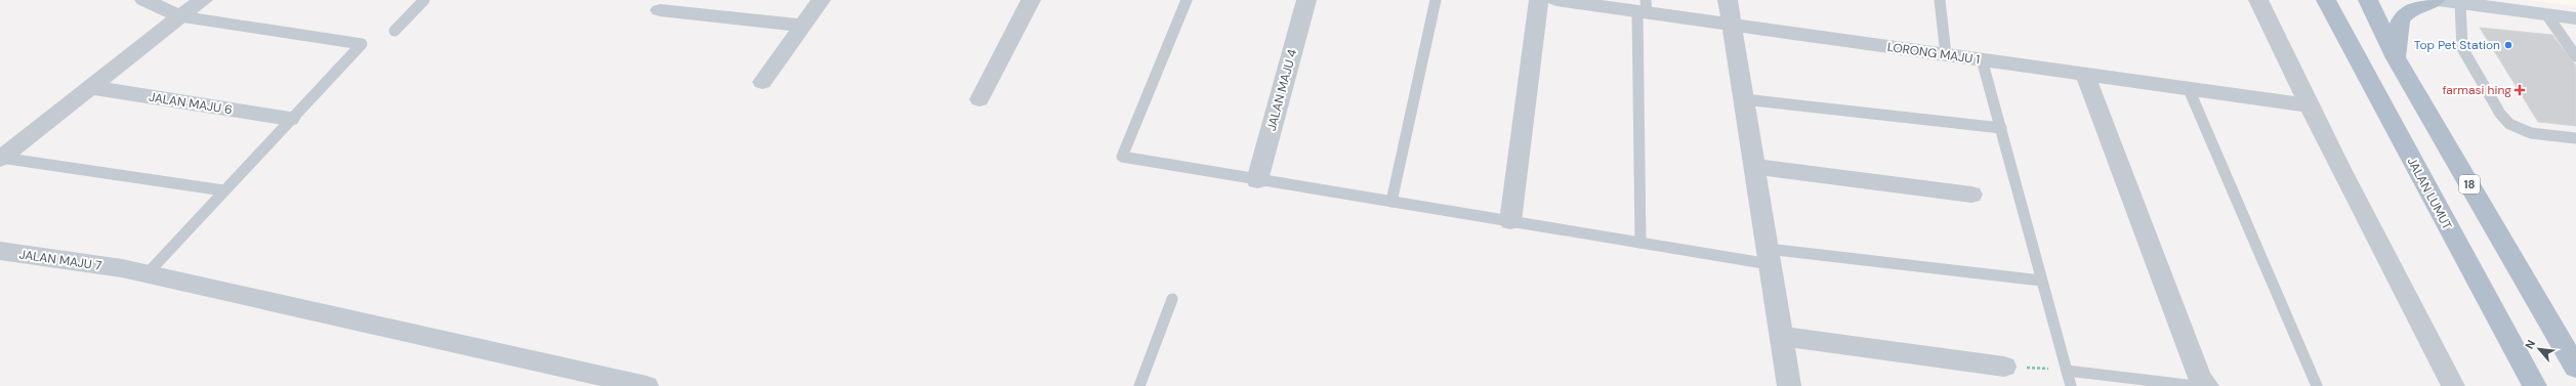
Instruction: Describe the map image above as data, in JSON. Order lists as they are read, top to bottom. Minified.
{"streets":{"main road":["18","JALAN LUMUT"],"street":["LORONG MAJU 1","JALAN MAJU 4","JALAN MAJU 6","JALAN MAJU 7"]},"places":{"other":["Top Pet Station"],"health":["farmasi hing"]},"north":"top left"}
